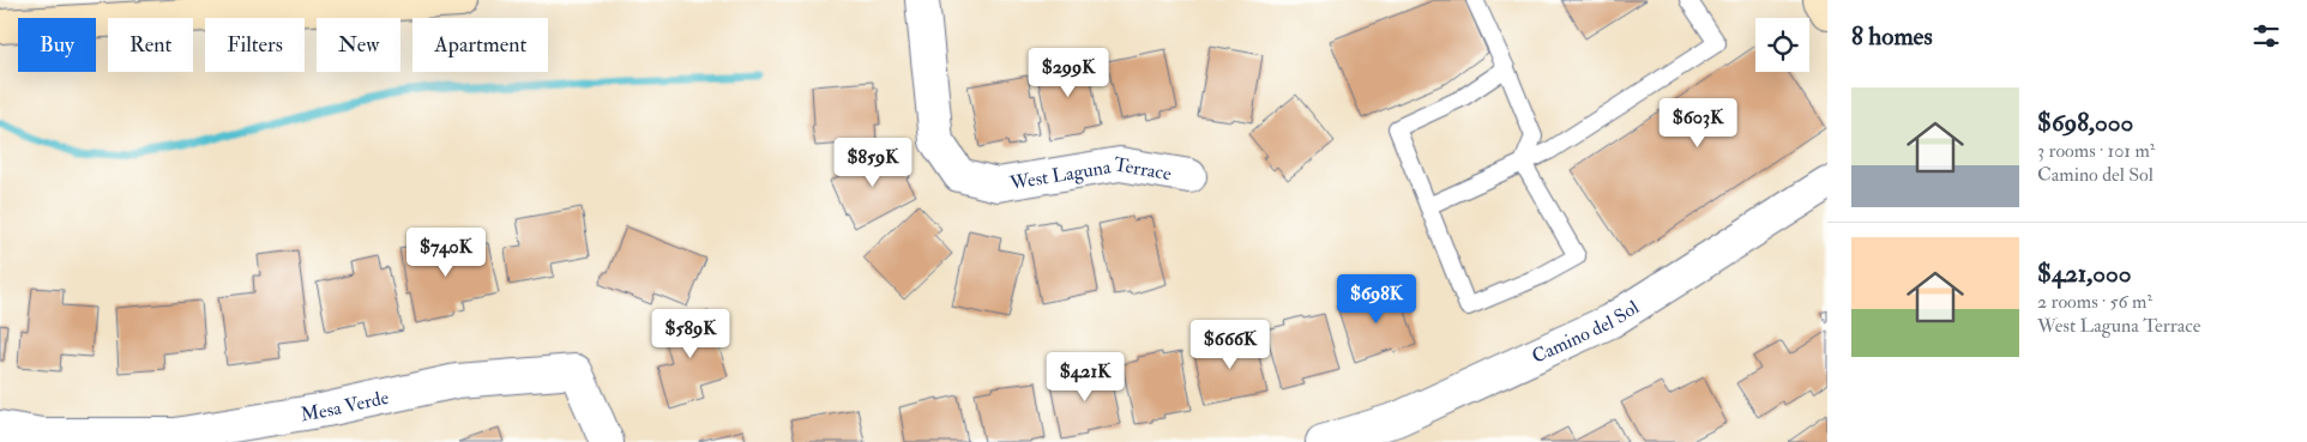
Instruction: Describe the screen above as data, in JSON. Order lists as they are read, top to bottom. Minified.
{"streets":{"street":["West Laguna Terrace","Camino del Sol","Mesa Verde"]},"page":{"heading":"8 homes","chip":["Buy","Rent","Filters","New","Apartment"],"price":["$299K","$603K","$859K","$740K","$698K","$589K","$666K","$421K"],"list":[{"name":"$698,000","note":"3 rooms · 101 m² · Camino del Sol"},{"name":"$421,000","note":"2 rooms · 56 m² · West Laguna Terrace"}]}}
